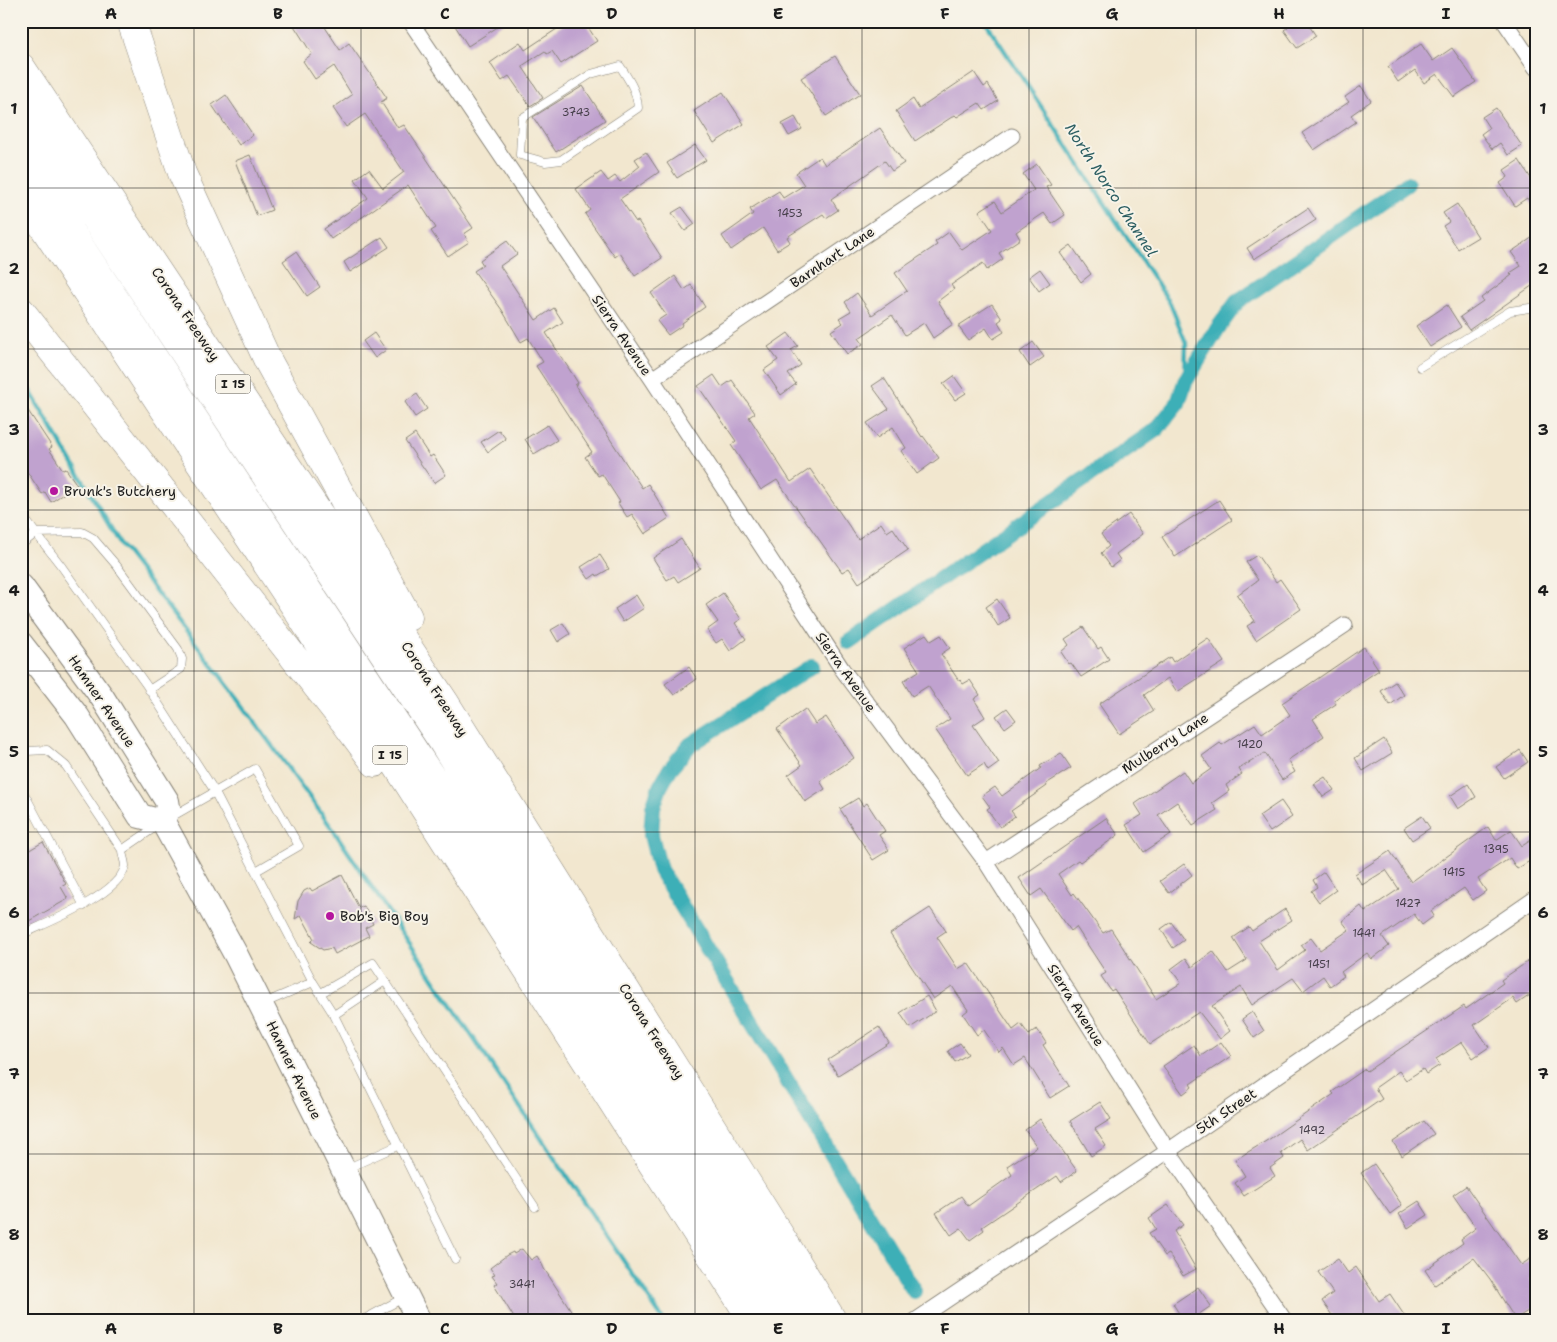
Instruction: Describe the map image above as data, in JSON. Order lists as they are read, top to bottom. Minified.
{"streets":{"highway":["Corona Freeway","I 15"],"main road":["Hamner Avenue"],"street":["Barnhart Lane","Sierra Avenue","Mulberry Lane","5th Street"]},"crossings":[["Barnhart Lane","Sierra Avenue"],["Sierra Avenue","Mulberry Lane"],["Sierra Avenue","5th Street"]],"water":["North Norco Channel"],"places":["Brunk's Butchery","Bob's Big Boy"],"house_numbers":["3743","1453","1420","1395","1415","1427","1441","1451","1492","3441"],"grid":{"columns":["A","B","C","D","E","F","G","H","I"],"rows":["1","2","3","4","5","6","7","8"]}}
